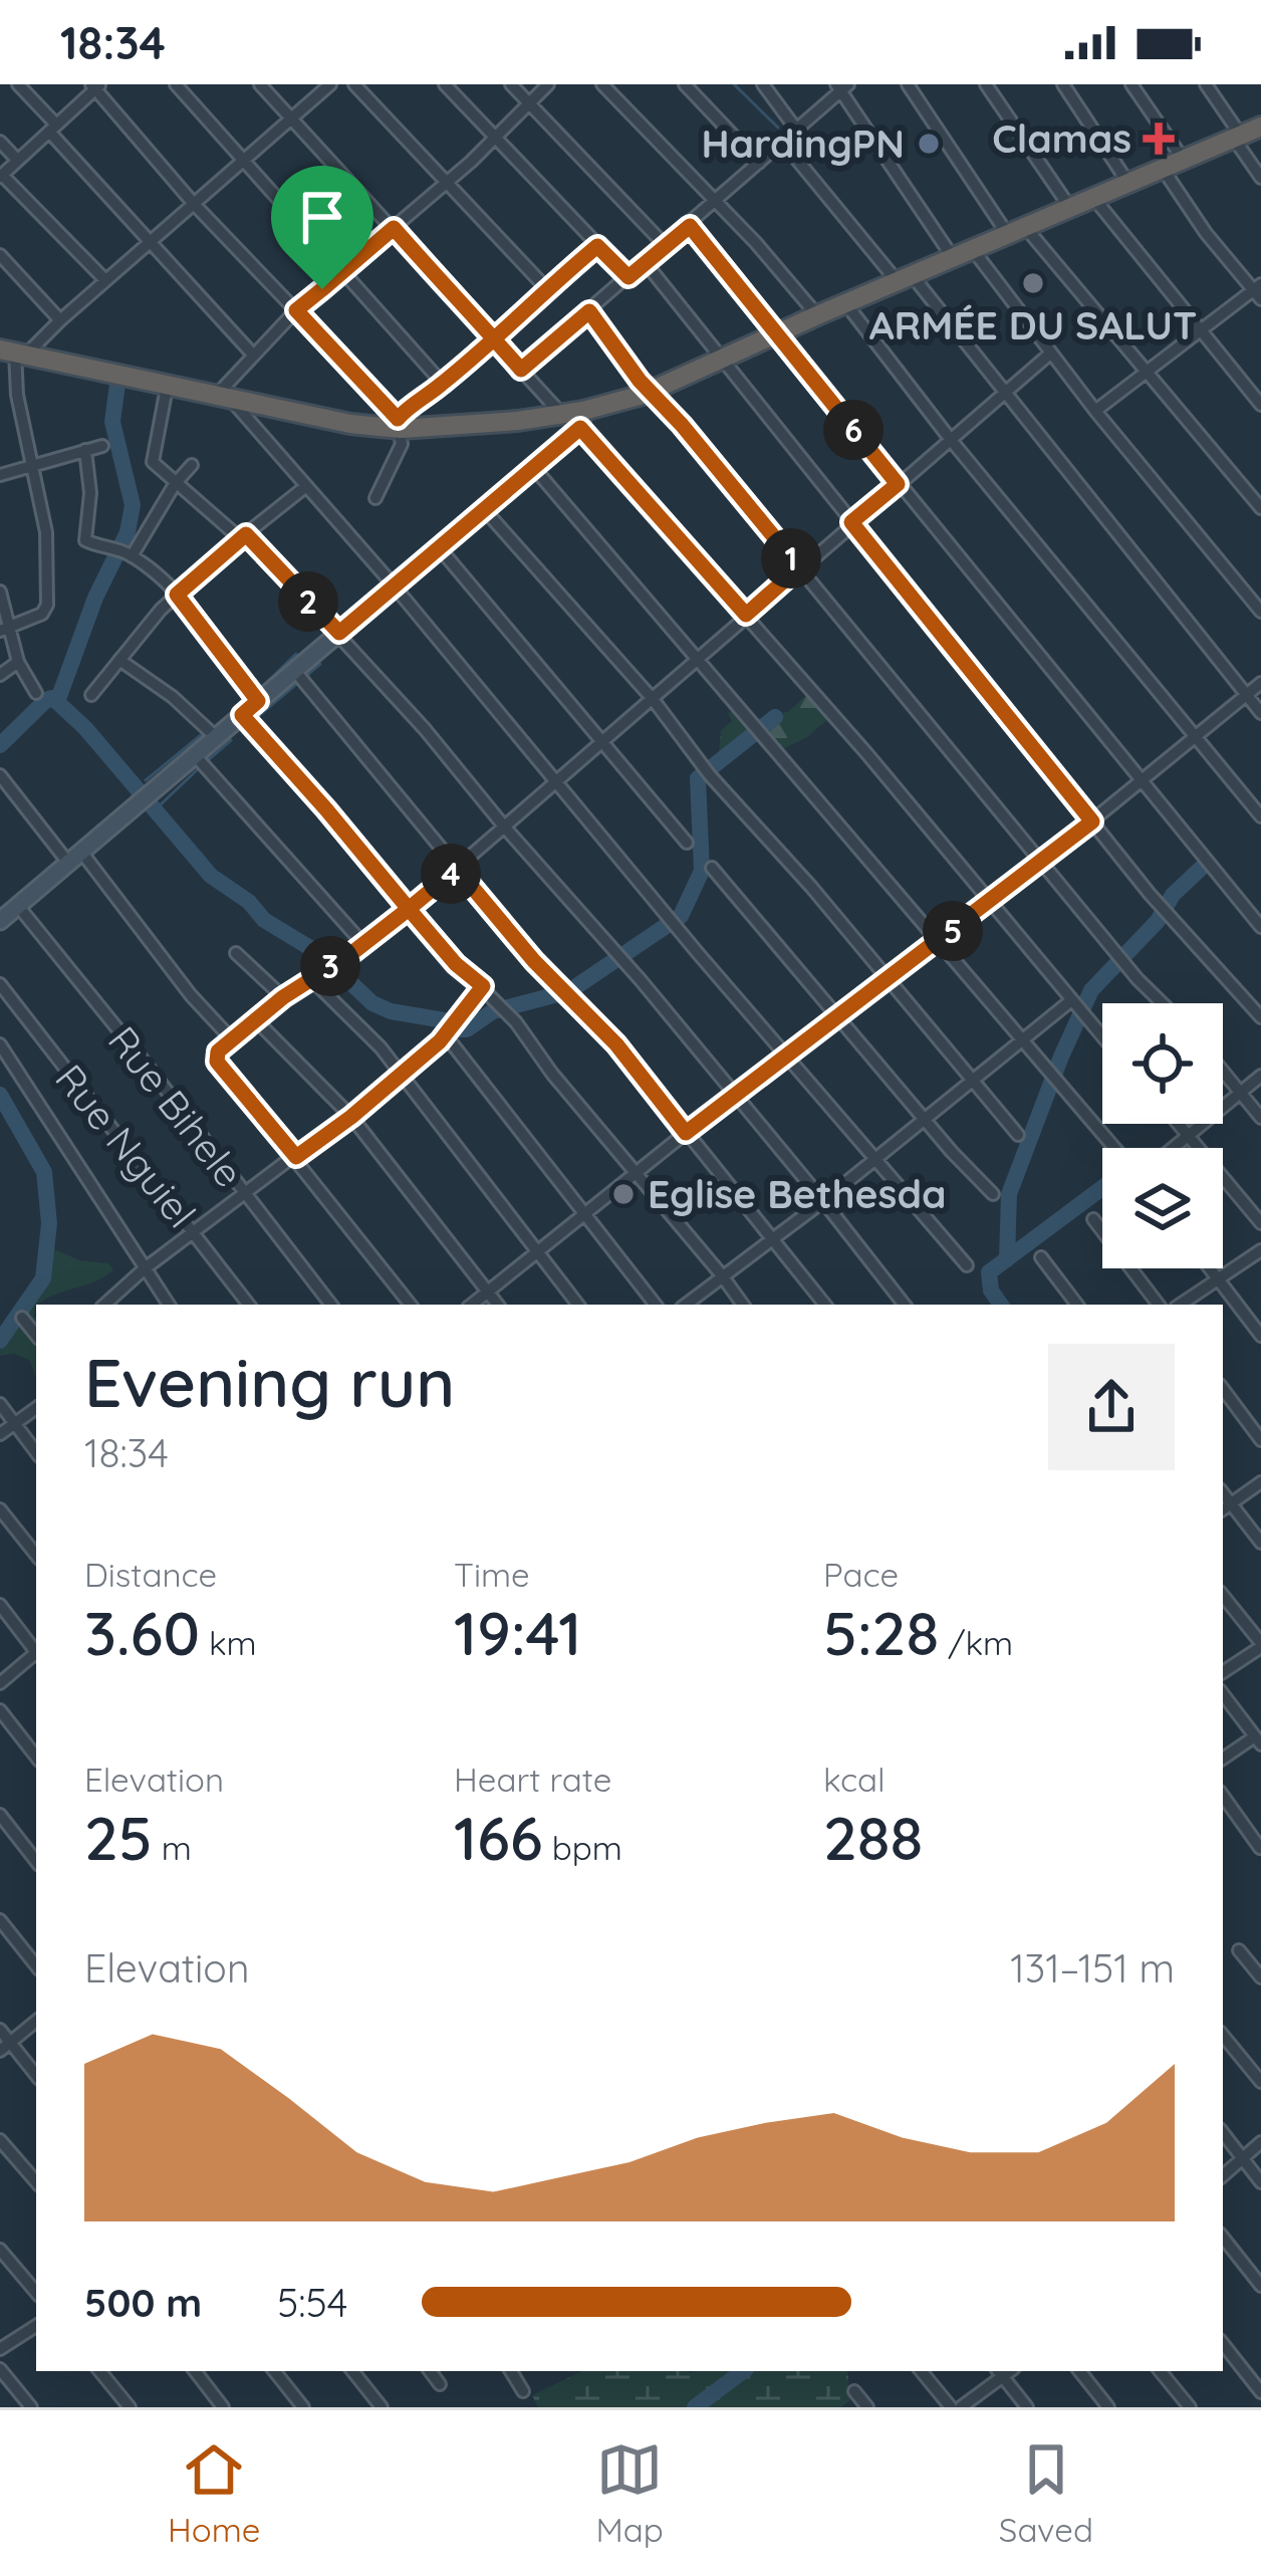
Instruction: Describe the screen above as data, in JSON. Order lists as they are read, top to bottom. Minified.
{"streets":{"street":["Rue Bihele","Rue Nguiel"]},"places":{"health":["Clamas"],"other":["HardingPN","ARMÉE DU SALUT","Eglise Bethesda"]},"page":{"status":"18:34","pins":["6","1","2","4","5","3"],"heading":["Evening run","18:34"],"stats":[["Distance","3.60 km"],["Time","19:41"],["Pace","5:28 /km"],["Elevation","25 m"],["Heart rate","166 bpm"],["kcal","288"]],"chart":["Elevation","131–151 m"],"list":[{"name":"500 m","note":"5:54"}],"tabs":["Home","Map","Saved"]}}
